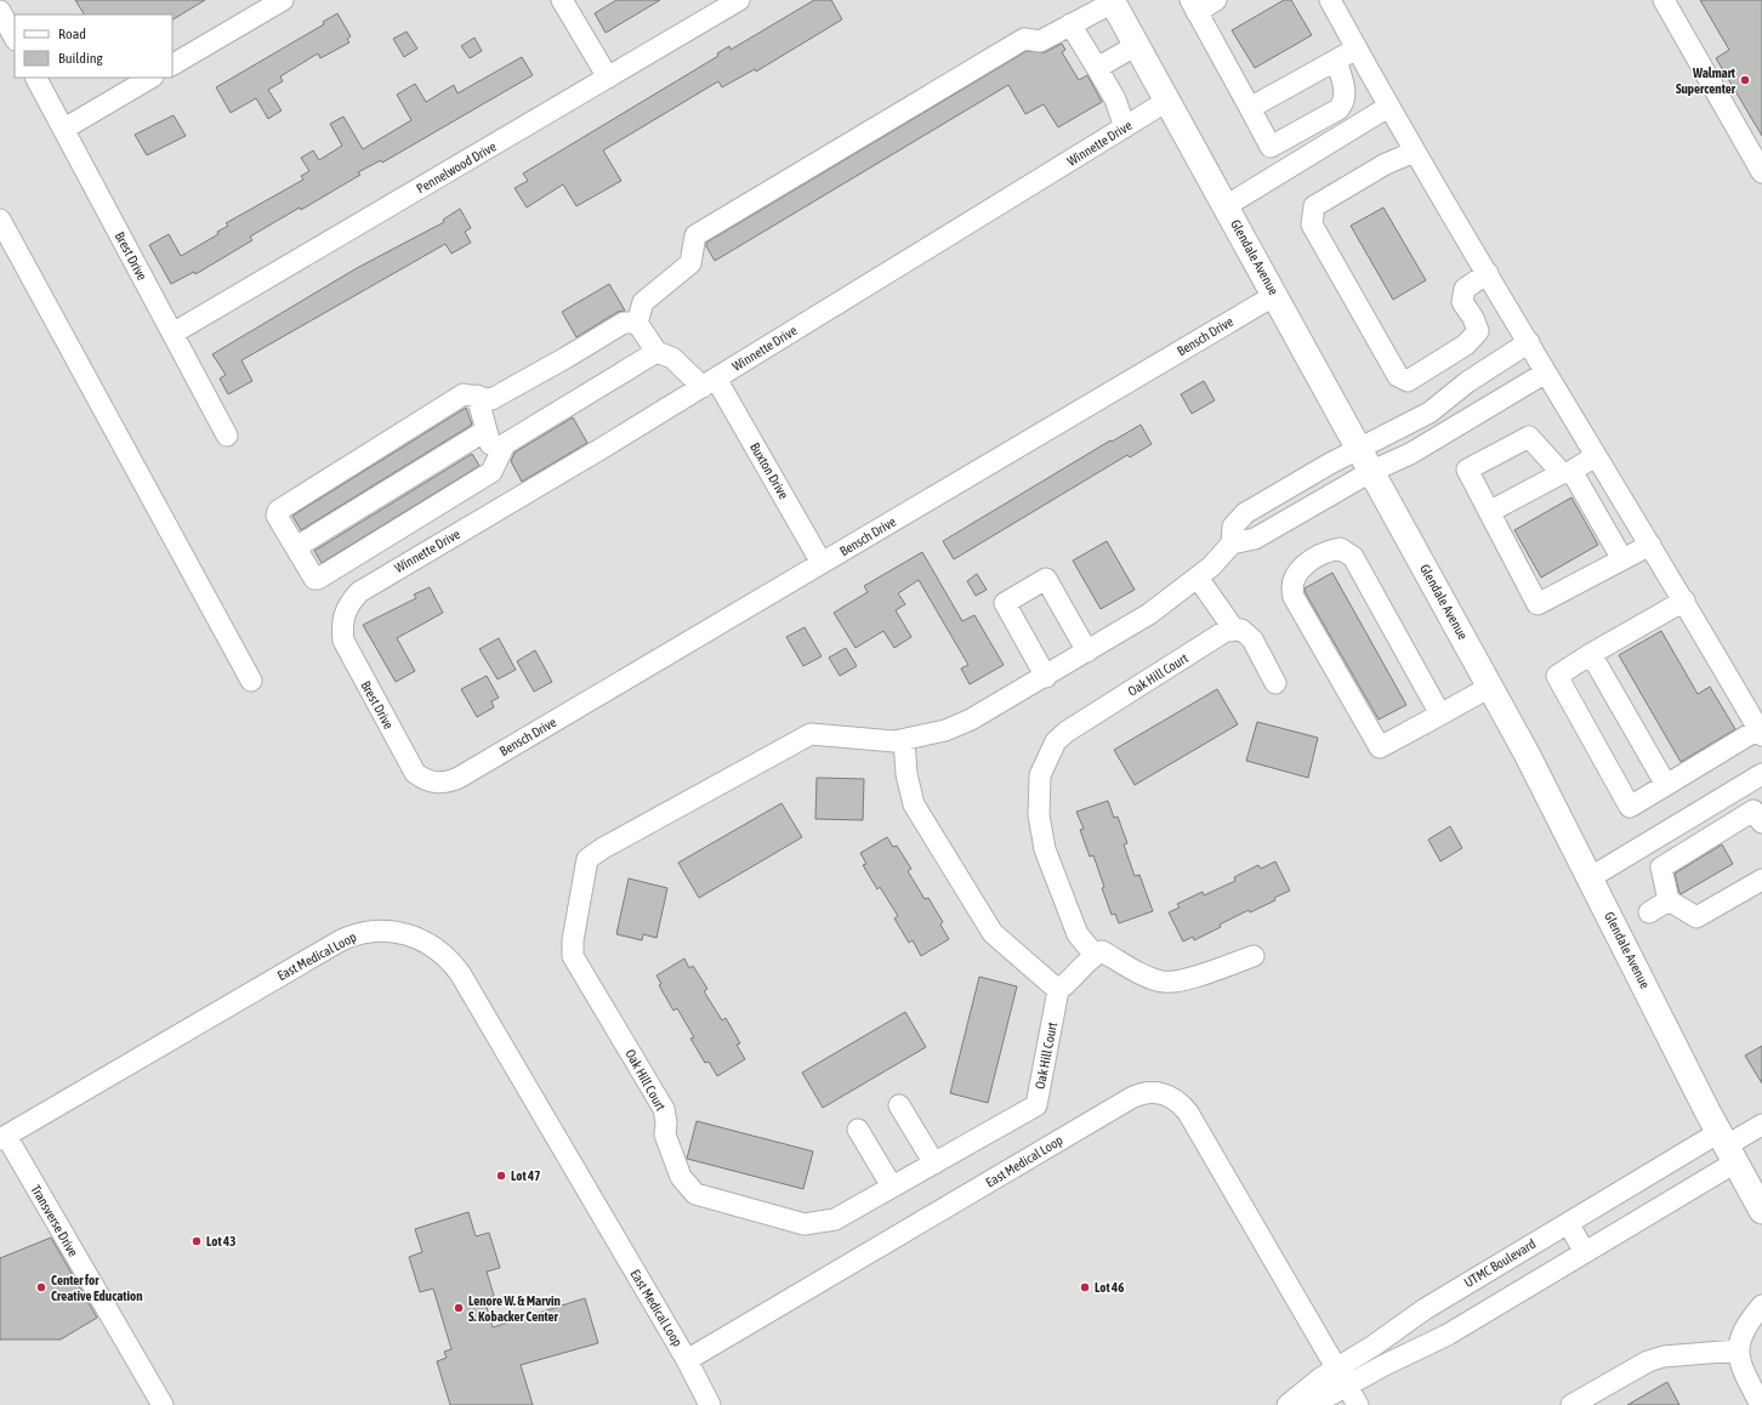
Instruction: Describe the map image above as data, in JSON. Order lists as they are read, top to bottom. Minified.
{"streets":{"main road":["Glendale Avenue"],"street":["Winnette Drive","Pennelwood Drive","Brest Drive","Bensch Drive","Buxton Drive","Oak Hill Court","East Medical Loop","Transverse Drive","UTMC Boulevard"]},"crossings":[["Winnette Drive","Brest Drive"],["Winnette Drive","Glendale Avenue"],["Winnette Drive","Buxton Drive"],["Pennelwood Drive","Brest Drive"],["Brest Drive","Bensch Drive"],["Glendale Avenue","Bensch Drive"],["Glendale Avenue","Oak Hill Court"],["Glendale Avenue","UTMC Boulevard"],["Bensch Drive","Buxton Drive"],["East Medical Loop","Transverse Drive"],["East Medical Loop","UTMC Boulevard"]],"places":["Walmart Supercenter","Lot 47","Lot 43","Center for Creative Education","Lot 46","Lenore W. & Marvin S. Kobacker Center"],"legend":["Road","Building"]}
